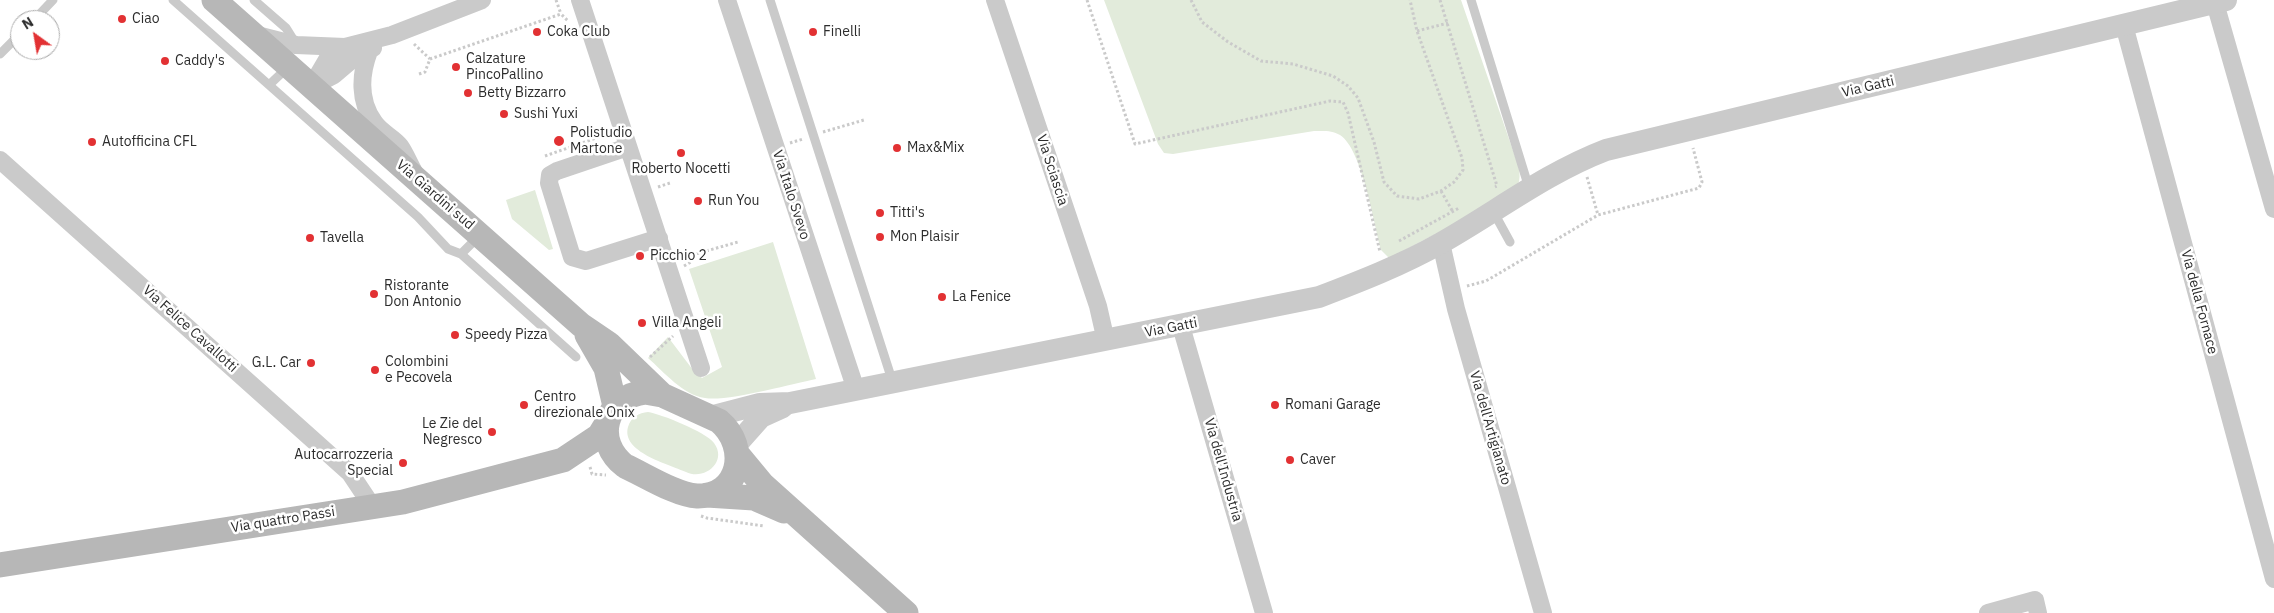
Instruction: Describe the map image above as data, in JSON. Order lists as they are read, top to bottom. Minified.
{"streets":{"main road":["Via Giardini sud","Via quattro Passi"],"street":["Via Gatti","Via Sciascia","Via Italo Svevo","Via della Fornace","Via Felice Cavallotti","Via dell'Artigianato","Via dell'Industria"]},"crossings":[["Via Gatti","Via Sciascia"],["Via Gatti","Via Giardini sud"],["Via Gatti","Via Italo Svevo"],["Via Gatti","Via della Fornace"],["Via Gatti","Via dell'Artigianato"],["Via Gatti","Via dell'Industria"],["Via Giardini sud","Via quattro Passi"],["Via Felice Cavallotti","Via quattro Passi"]],"places":["Ciao","Coka Club","Finelli","Caddy's","Calzature PincoPallino","Betty Bizzarro","Sushi Yuxi","Polistudio Martone","Autofficina CFL","Max&Mix","Roberto Nocetti","Run You","Titti's","Mon Plaisir","Tavella","Picchio 2","Ristorante Don Antonio","La Fenice","Villa Angeli","Speedy Pizza","G.L. Car","Colombini e Pecovela","Centro direzionale Onix","Romani Garage","Le Zie del Negresco","Caver","Autocarrozzeria Special"],"north":"top left"}
